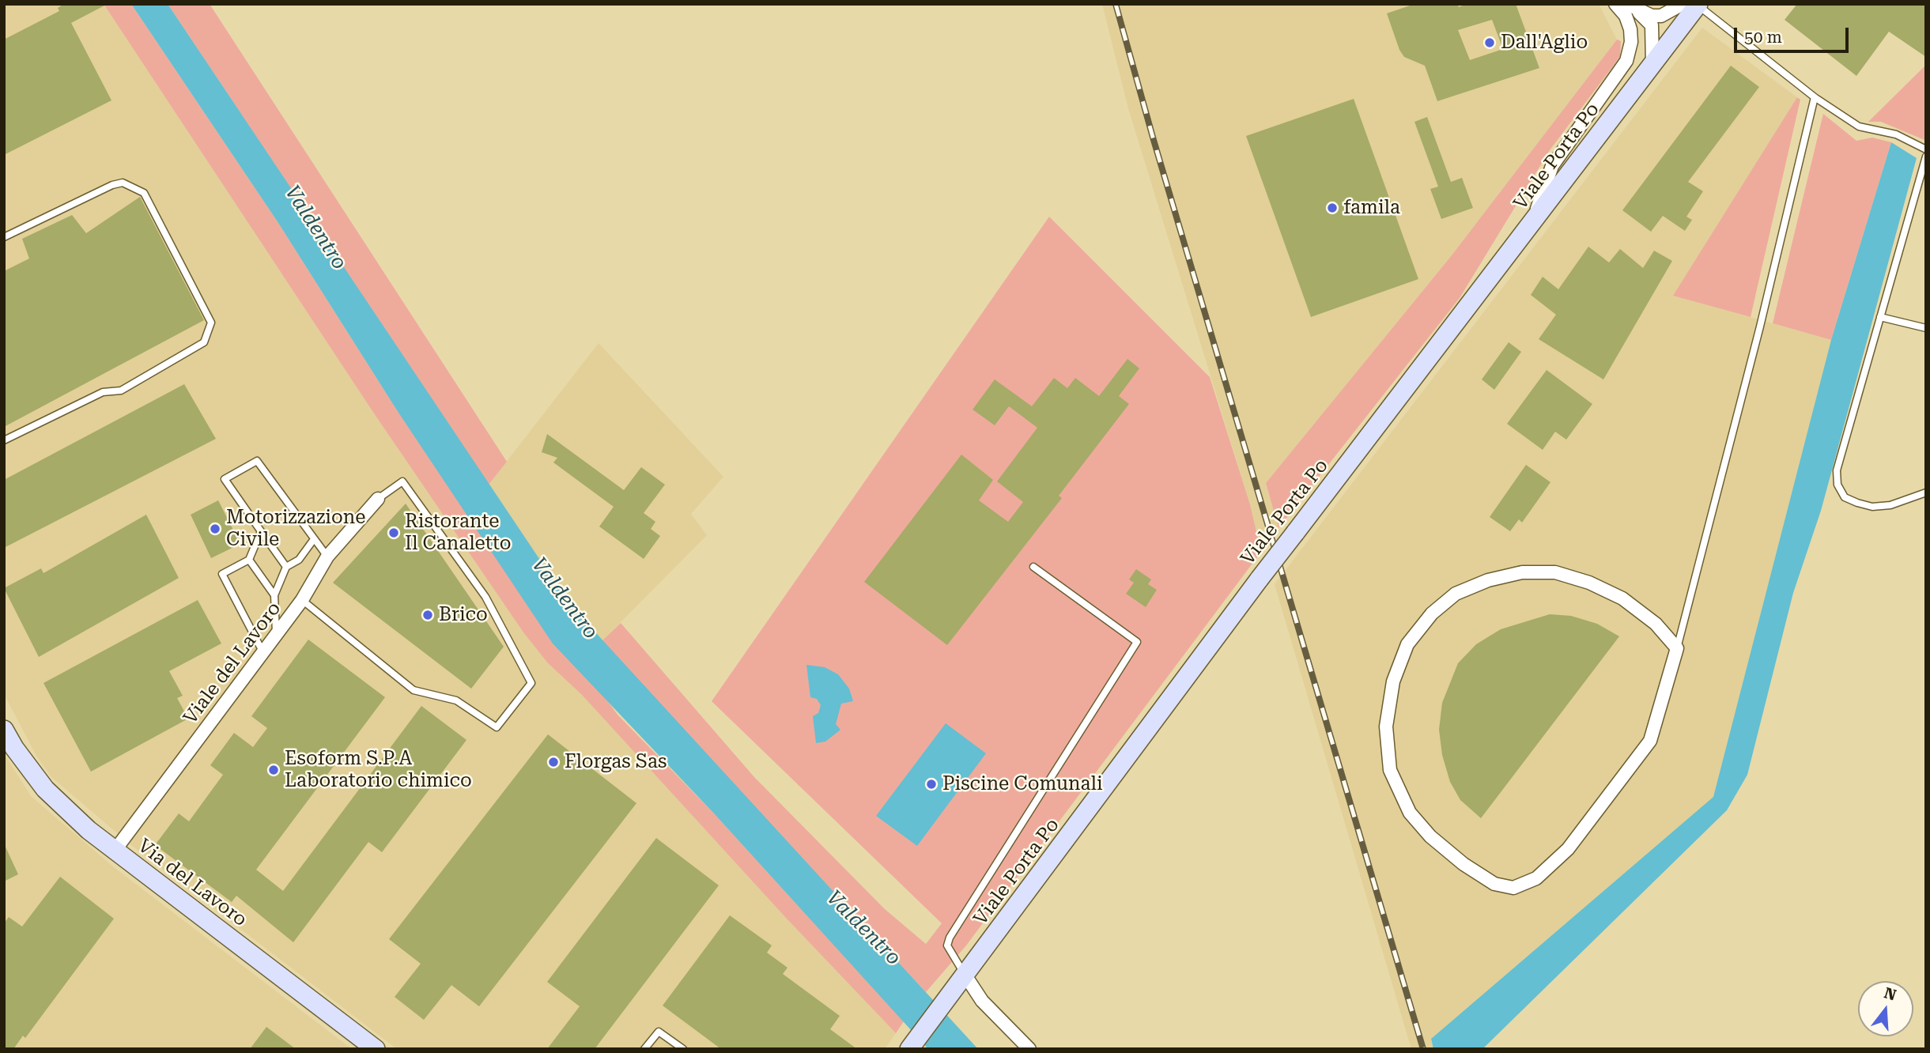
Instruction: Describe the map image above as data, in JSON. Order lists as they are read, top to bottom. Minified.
{"streets":{"main road":["Viale Porta Po","Via del Lavoro"],"street":["Viale del Lavoro"]},"crossings":[["Viale del Lavoro","Via del Lavoro"]],"water":["Valdentro"],"places":["Dall'Aglio","famila","Motorizzazione Civile","Ristorante Il Canaletto","Brico","Florgas Sas","Esoform S.P.A Laboratorio chimico","Piscine Comunali"],"scale_bar":"50 m","north":"top"}
